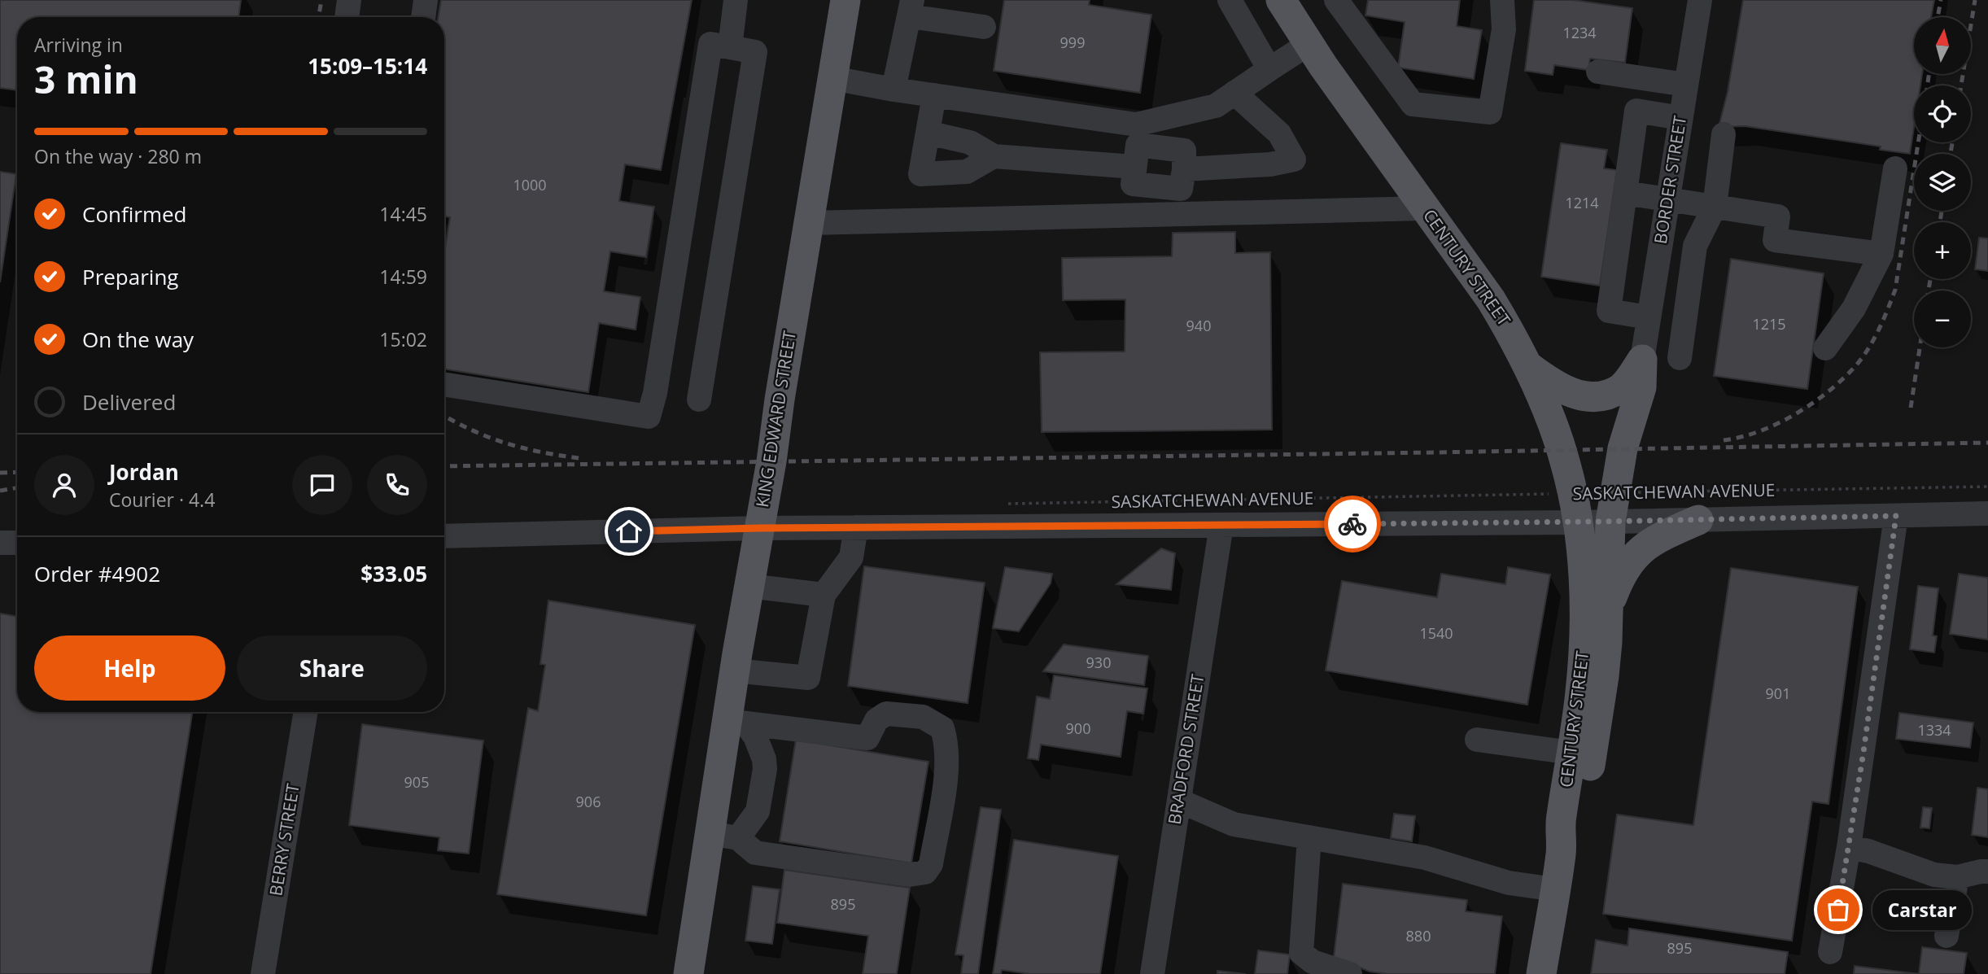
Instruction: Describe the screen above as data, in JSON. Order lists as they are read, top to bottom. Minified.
{"streets":{"main road":["CENTURY STREET","KING EDWARD STREET"],"street":["BORDER STREET","SASKATCHEWAN AVENUE","BRADFORD STREET","BERRY STREET"]},"crossings":[["CENTURY STREET","SASKATCHEWAN AVENUE"],["KING EDWARD STREET","SASKATCHEWAN AVENUE"],["SASKATCHEWAN AVENUE","BRADFORD STREET"]],"places":["Carstar"],"house_numbers":["1234","999","1000","1214","1215","940","1540","930","901","900","1334","905","906","895","880","895"],"north":"top","page":{"map_buttons":["+","−"],"heading":["3 min","Arriving in","15:09–15:14"],"panel":["Jordan","Courier · 4.4","Order #4902","$33.05"],"bar":"On the way · 280 m","list":[["Confirmed","14:45"],["Preparing","14:59"],["On the way","15:02"],"Delivered"],"buttons":["Help","Share"],"bubble":"Carstar"}}
